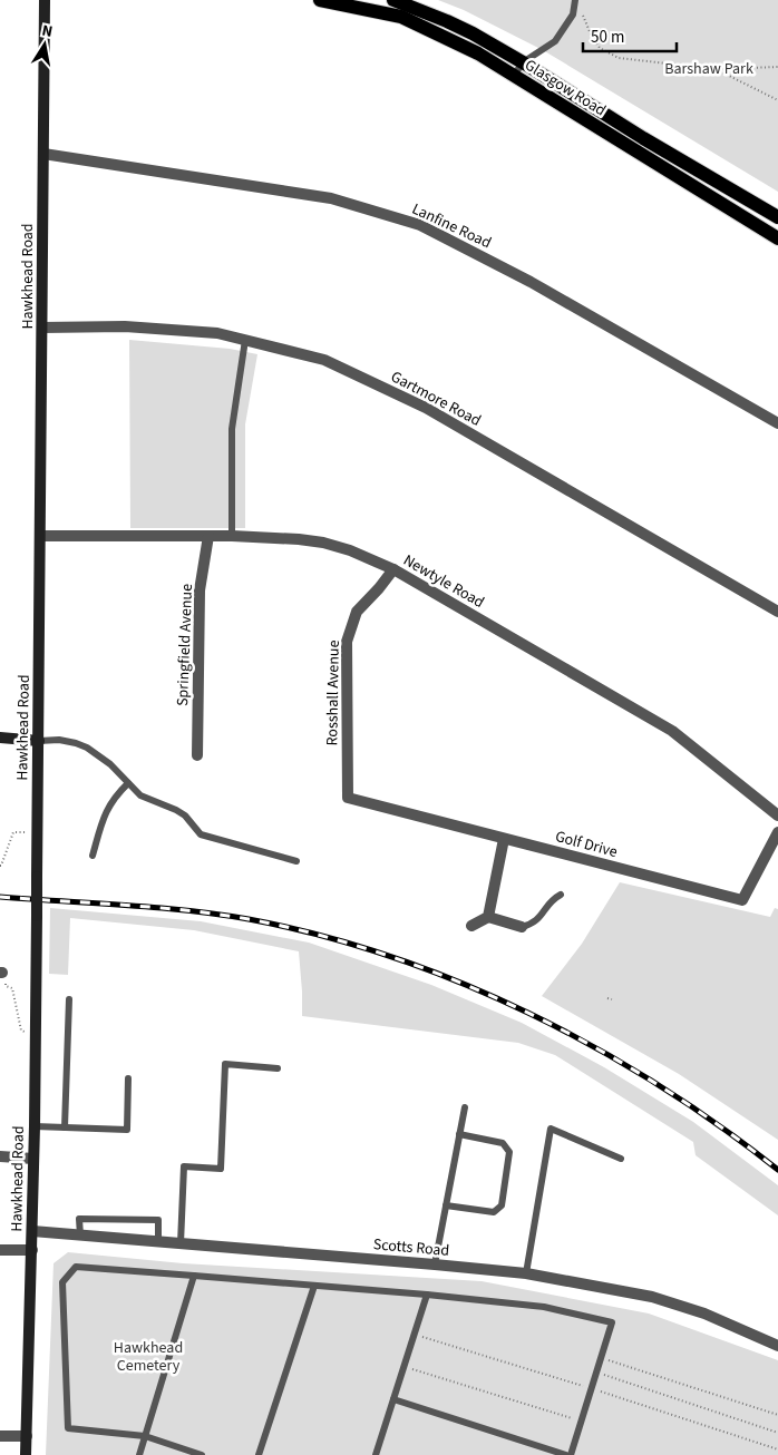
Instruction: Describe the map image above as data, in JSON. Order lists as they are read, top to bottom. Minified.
{"streets":{"main road":["Glasgow Road"],"street":["Lanfine Road","Hawkhead Road","Gartmore Road","Newtyle Road","Springfield Avenue","Rosshall Avenue","Golf Drive","Scotts Road"]},"crossings":[["Lanfine Road","Hawkhead Road"],["Hawkhead Road","Gartmore Road"],["Hawkhead Road","Newtyle Road"],["Hawkhead Road","Scotts Road"],["Newtyle Road","Springfield Avenue"],["Newtyle Road","Rosshall Avenue"],["Rosshall Avenue","Golf Drive"]],"parks":["Barshaw Park","Hawkhead Cemetery"],"scale_bar":"50 m","north":"top"}
